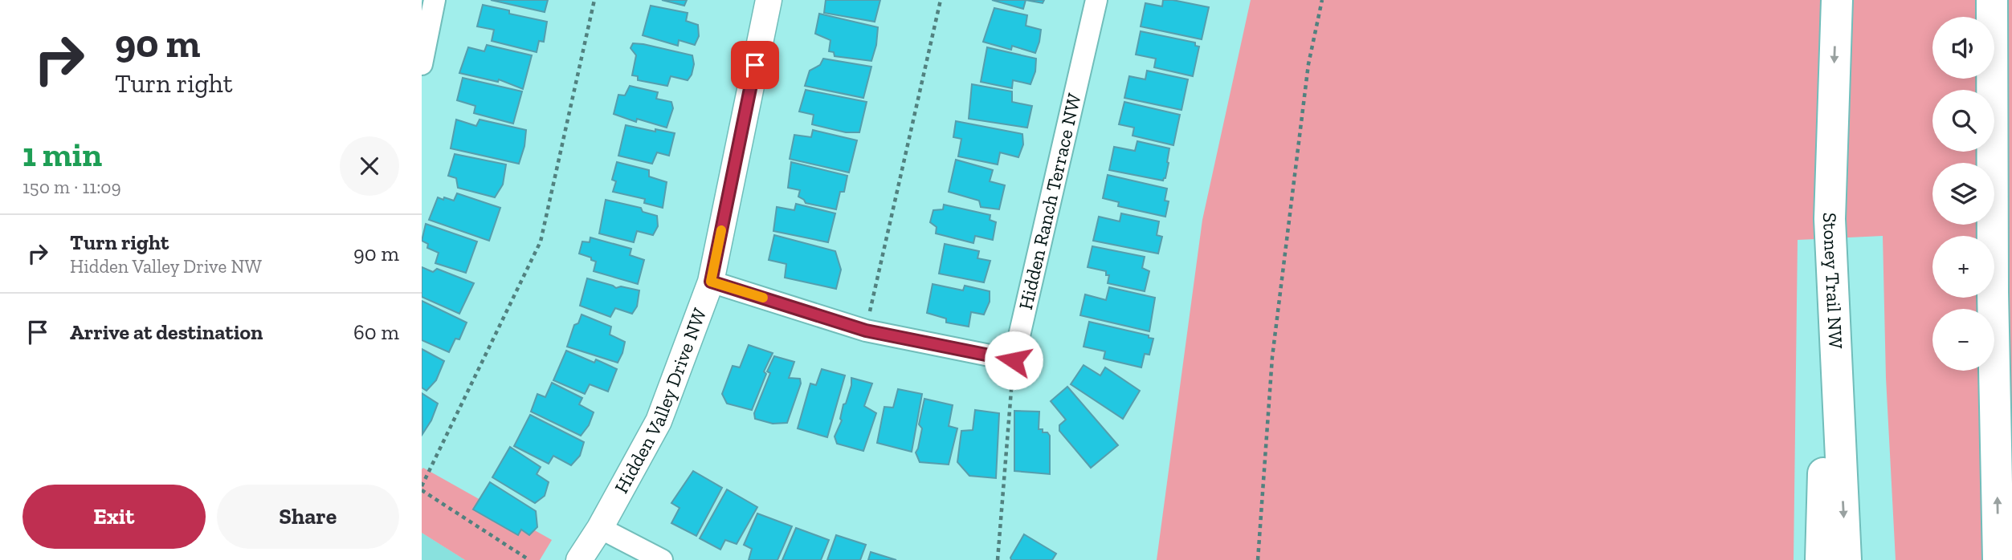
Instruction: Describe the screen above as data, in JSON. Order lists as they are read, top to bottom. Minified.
{"streets":{"highway":["Stoney Trail NW"],"street":["Hidden Ranch Terrace NW","Hidden Valley Drive NW"]},"page":{"turn":["90 m","Turn right"],"map_buttons":["+","−"],"heading":["1 min","150 m · 11:09"],"list":[{"name":"Turn right","note":"Hidden Valley Drive NW","value":"90 m"},{"name":"Arrive at destination","value":"60 m"}],"buttons":["Exit","Share"]}}
